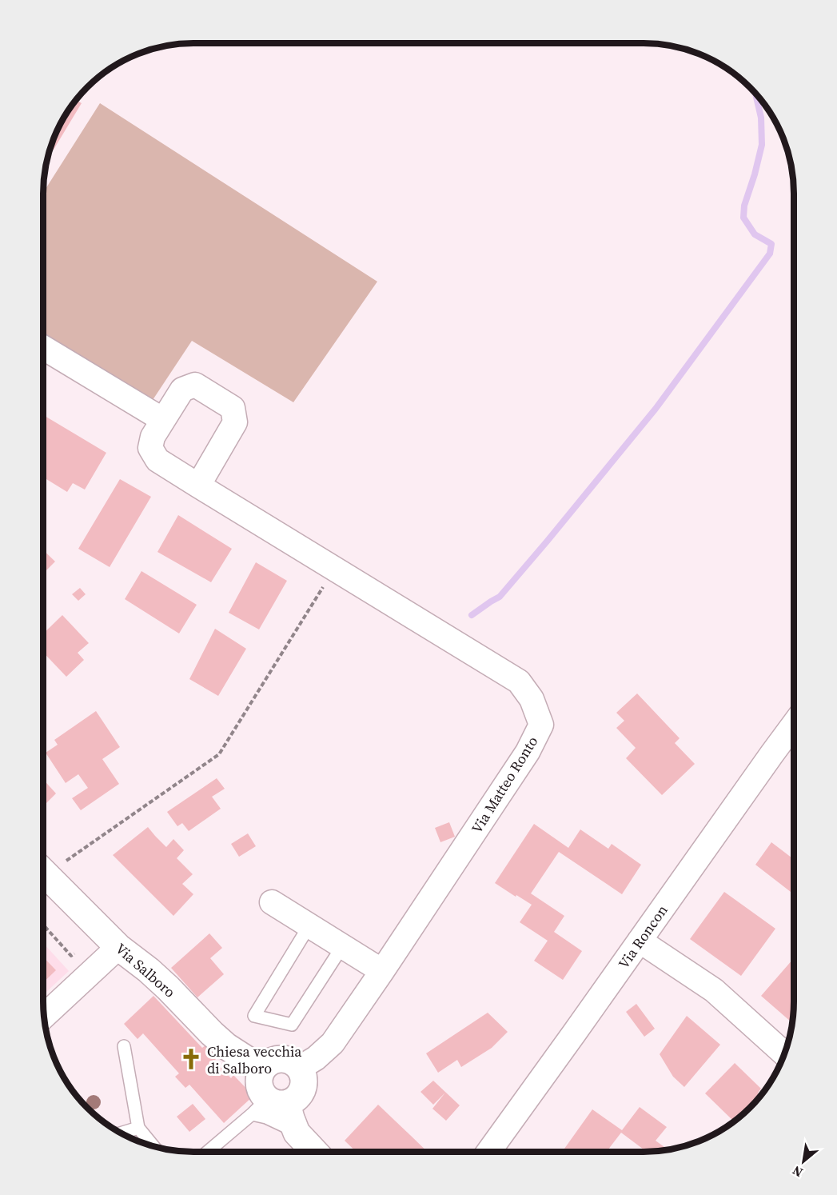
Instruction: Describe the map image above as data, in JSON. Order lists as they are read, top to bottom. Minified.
{"streets":{"street":["Via Matteo Ronto","Via Roncon","Via Salboro"]},"crossings":[["Via Matteo Ronto","Via Salboro"]],"places":{"church":["Chiesa vecchia di Salboro"]},"north":"bottom left"}
